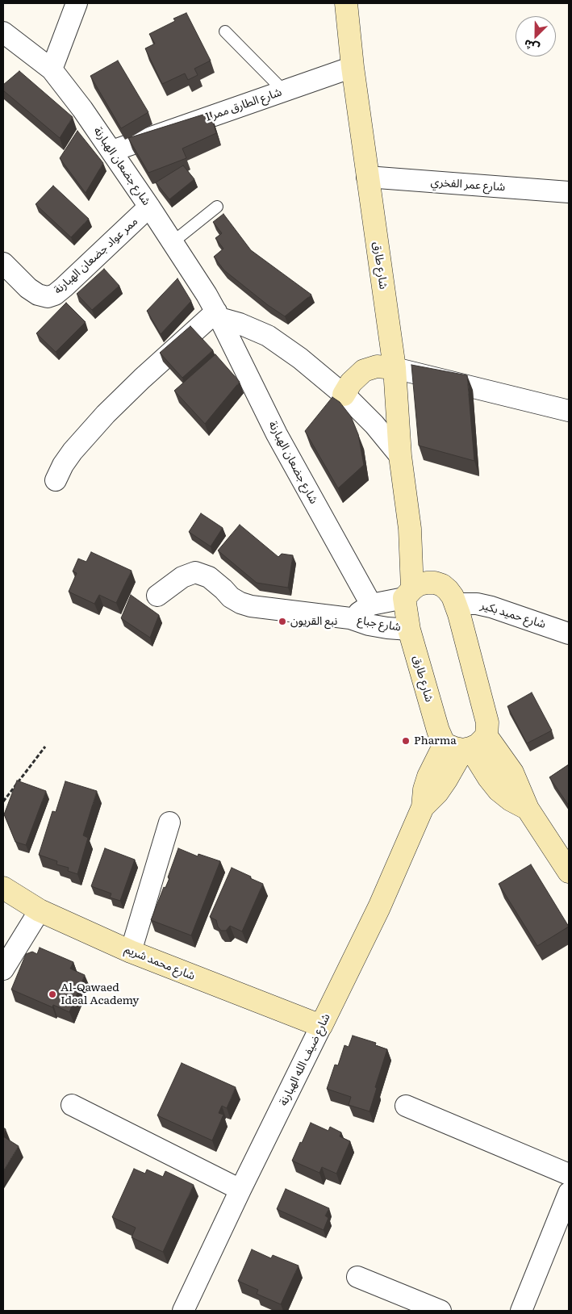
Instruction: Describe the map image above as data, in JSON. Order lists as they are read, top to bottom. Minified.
{"streets":{"street":["شارع الطارق ممر 1","شارع جضعان الهبارنة","شارع عمر الفخري","ممر عواد جضعان الهبارنة","شارع طارق","شارع حميد بكير","شارع جباع","شارع محمد شريم","شارع ضيف الله الهبارنة"]},"crossings":[["شارع الطارق ممر 1","شارع جضعان الهبارنة"],["شارع الطارق ممر 1","شارع طارق"],["شارع جضعان الهبارنة","ممر عواد جضعان الهبارنة"],["شارع جضعان الهبارنة","شارع جباع"],["شارع عمر الفخري","شارع طارق"],["شارع طارق","شارع حميد بكير"],["شارع طارق","شارع جباع"],["شارع طارق","شارع ضيف الله الهبارنة"],["شارع محمد شريم","شارع ضيف الله الهبارنة"]],"places":["نبع القريون","Pharma","Al-Qawaed Ideal Academy"],"north":"bottom left"}
